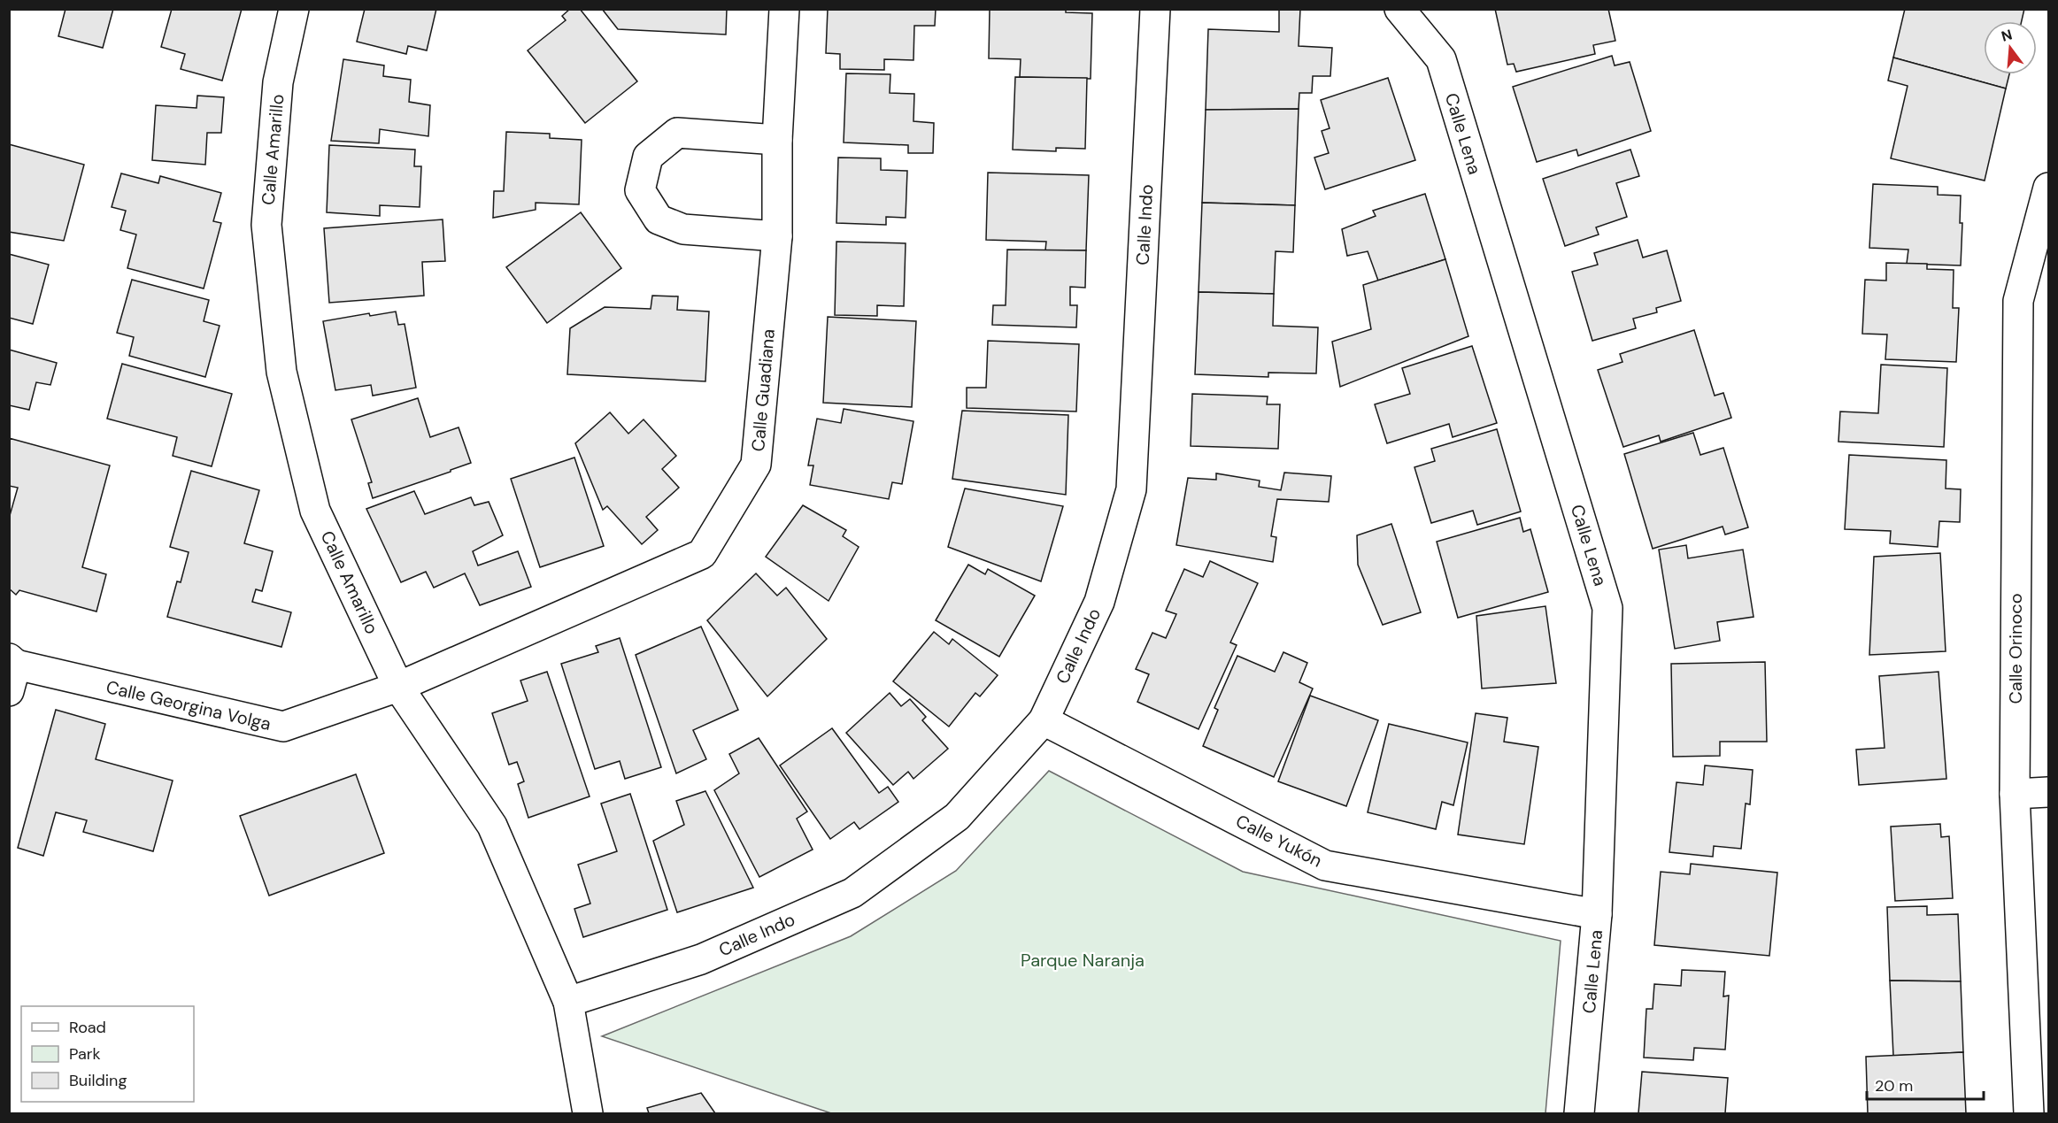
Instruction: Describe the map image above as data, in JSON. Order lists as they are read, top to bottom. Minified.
{"streets":{"street":["Calle Lena","Calle Amarillo","Calle Indo","Calle Guadiana","Calle Orinoco","Calle Georgina Volga","Calle Yukón"]},"crossings":[["Calle Lena","Calle Yukón"],["Calle Amarillo","Calle Indo"],["Calle Amarillo","Calle Guadiana"],["Calle Amarillo","Calle Georgina Volga"],["Calle Indo","Calle Yukón"],["Calle Guadiana","Calle Georgina Volga"]],"parks":["Parque Naranja"],"legend":["Road","Park","Building"],"scale_bar":"20 m","north":"top"}
